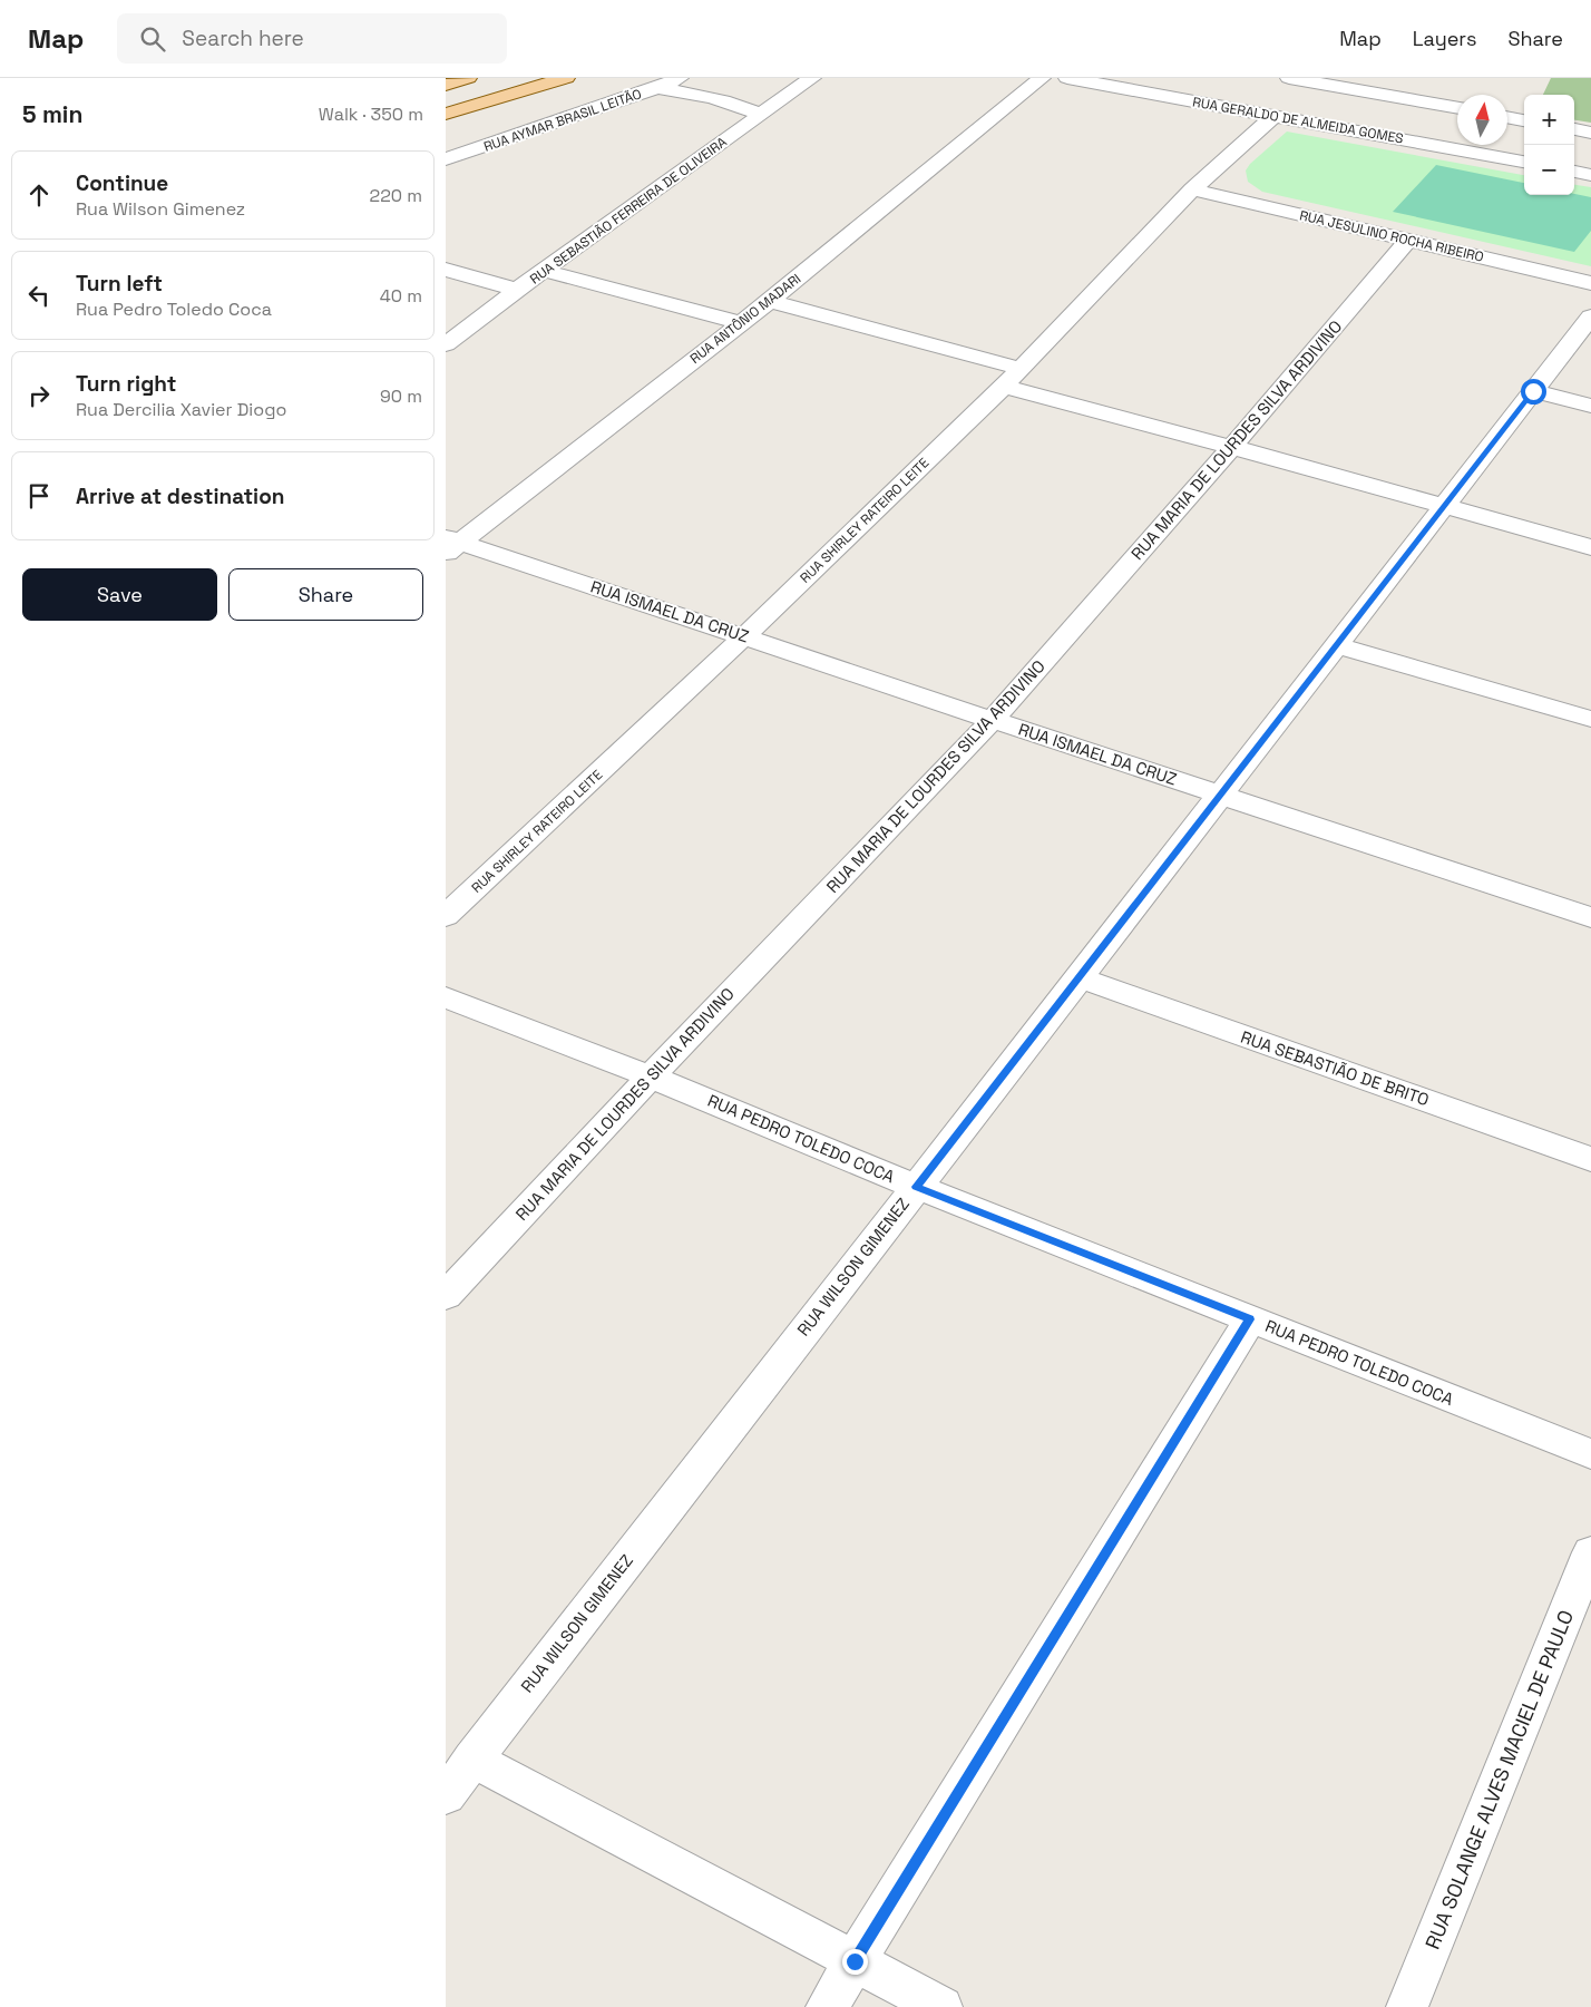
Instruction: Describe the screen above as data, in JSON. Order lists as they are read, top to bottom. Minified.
{"streets":{"street":["RUA AYMAR BRASIL LEITÃO","RUA GERALDO DE ALMEIDA GOMES","RUA SEBASTIÃO FERREIRA DE OLIVEIRA","RUA JESULINO ROCHA RIBEIRO","RUA ANTÔNIO MADARI","RUA MARIA DE LOURDES SILVA ARDIVINO","RUA SHIRLEY RATEIRO LEITE","RUA ISMAEL DA CRUZ","RUA SEBASTIÃO DE BRITO","RUA PEDRO TOLEDO COCA","RUA WILSON GIMENEZ","RUA SOLANGE ALVES MACIEL DE PAULO"]},"crossings":[["RUA GERALDO DE ALMEIDA GOMES","RUA SHIRLEY RATEIRO LEITE"],["RUA JESULINO ROCHA RIBEIRO","RUA MARIA DE LOURDES SILVA ARDIVINO"],["RUA JESULINO ROCHA RIBEIRO","RUA SHIRLEY RATEIRO LEITE"],["RUA ANTÔNIO MADARI","RUA ISMAEL DA CRUZ"],["RUA MARIA DE LOURDES SILVA ARDIVINO","RUA ISMAEL DA CRUZ"],["RUA MARIA DE LOURDES SILVA ARDIVINO","RUA PEDRO TOLEDO COCA"],["RUA SHIRLEY RATEIRO LEITE","RUA ISMAEL DA CRUZ"],["RUA ISMAEL DA CRUZ","RUA WILSON GIMENEZ"],["RUA SEBASTIÃO DE BRITO","RUA WILSON GIMENEZ"],["RUA PEDRO TOLEDO COCA","RUA WILSON GIMENEZ"]],"north":"top","page":{"header":"Map","search":"Search here","nav":["Map","Layers","Share"],"heading":["5 min","Walk · 350 m"],"map_buttons":["+","−"],"list":[["Continue","Rua Wilson Gimenez","220 m"],["Turn left","Rua Pedro Toledo Coca","40 m"],["Turn right","Rua Dercilia Xavier Diogo","90 m"],"Arrive at destination"],"buttons":["Save","Share"]}}
